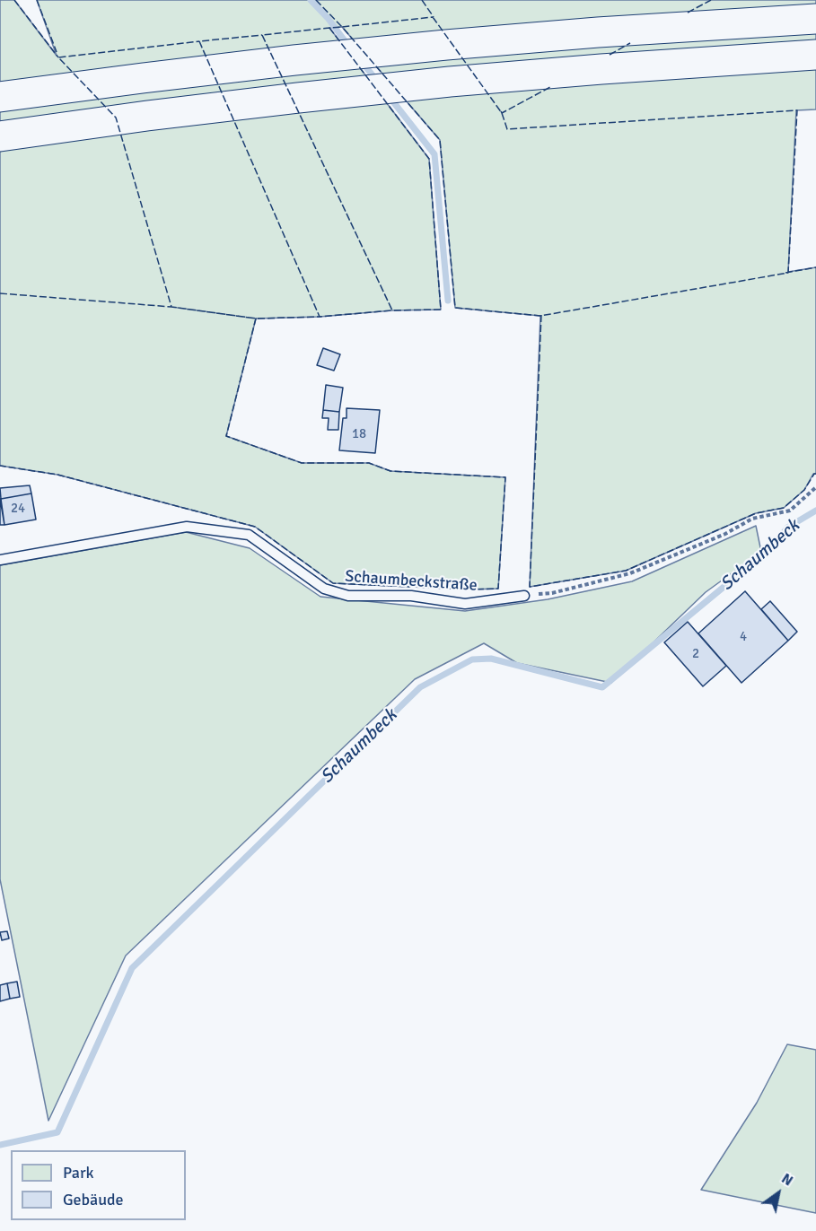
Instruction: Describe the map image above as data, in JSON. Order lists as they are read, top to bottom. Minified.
{"streets":{"lane":["Schaumbeckstraße"]},"water":["Schaumbeck"],"house_numbers":["18","24","4","2"],"legend":["Park","Gebäude"],"north":"top right"}
